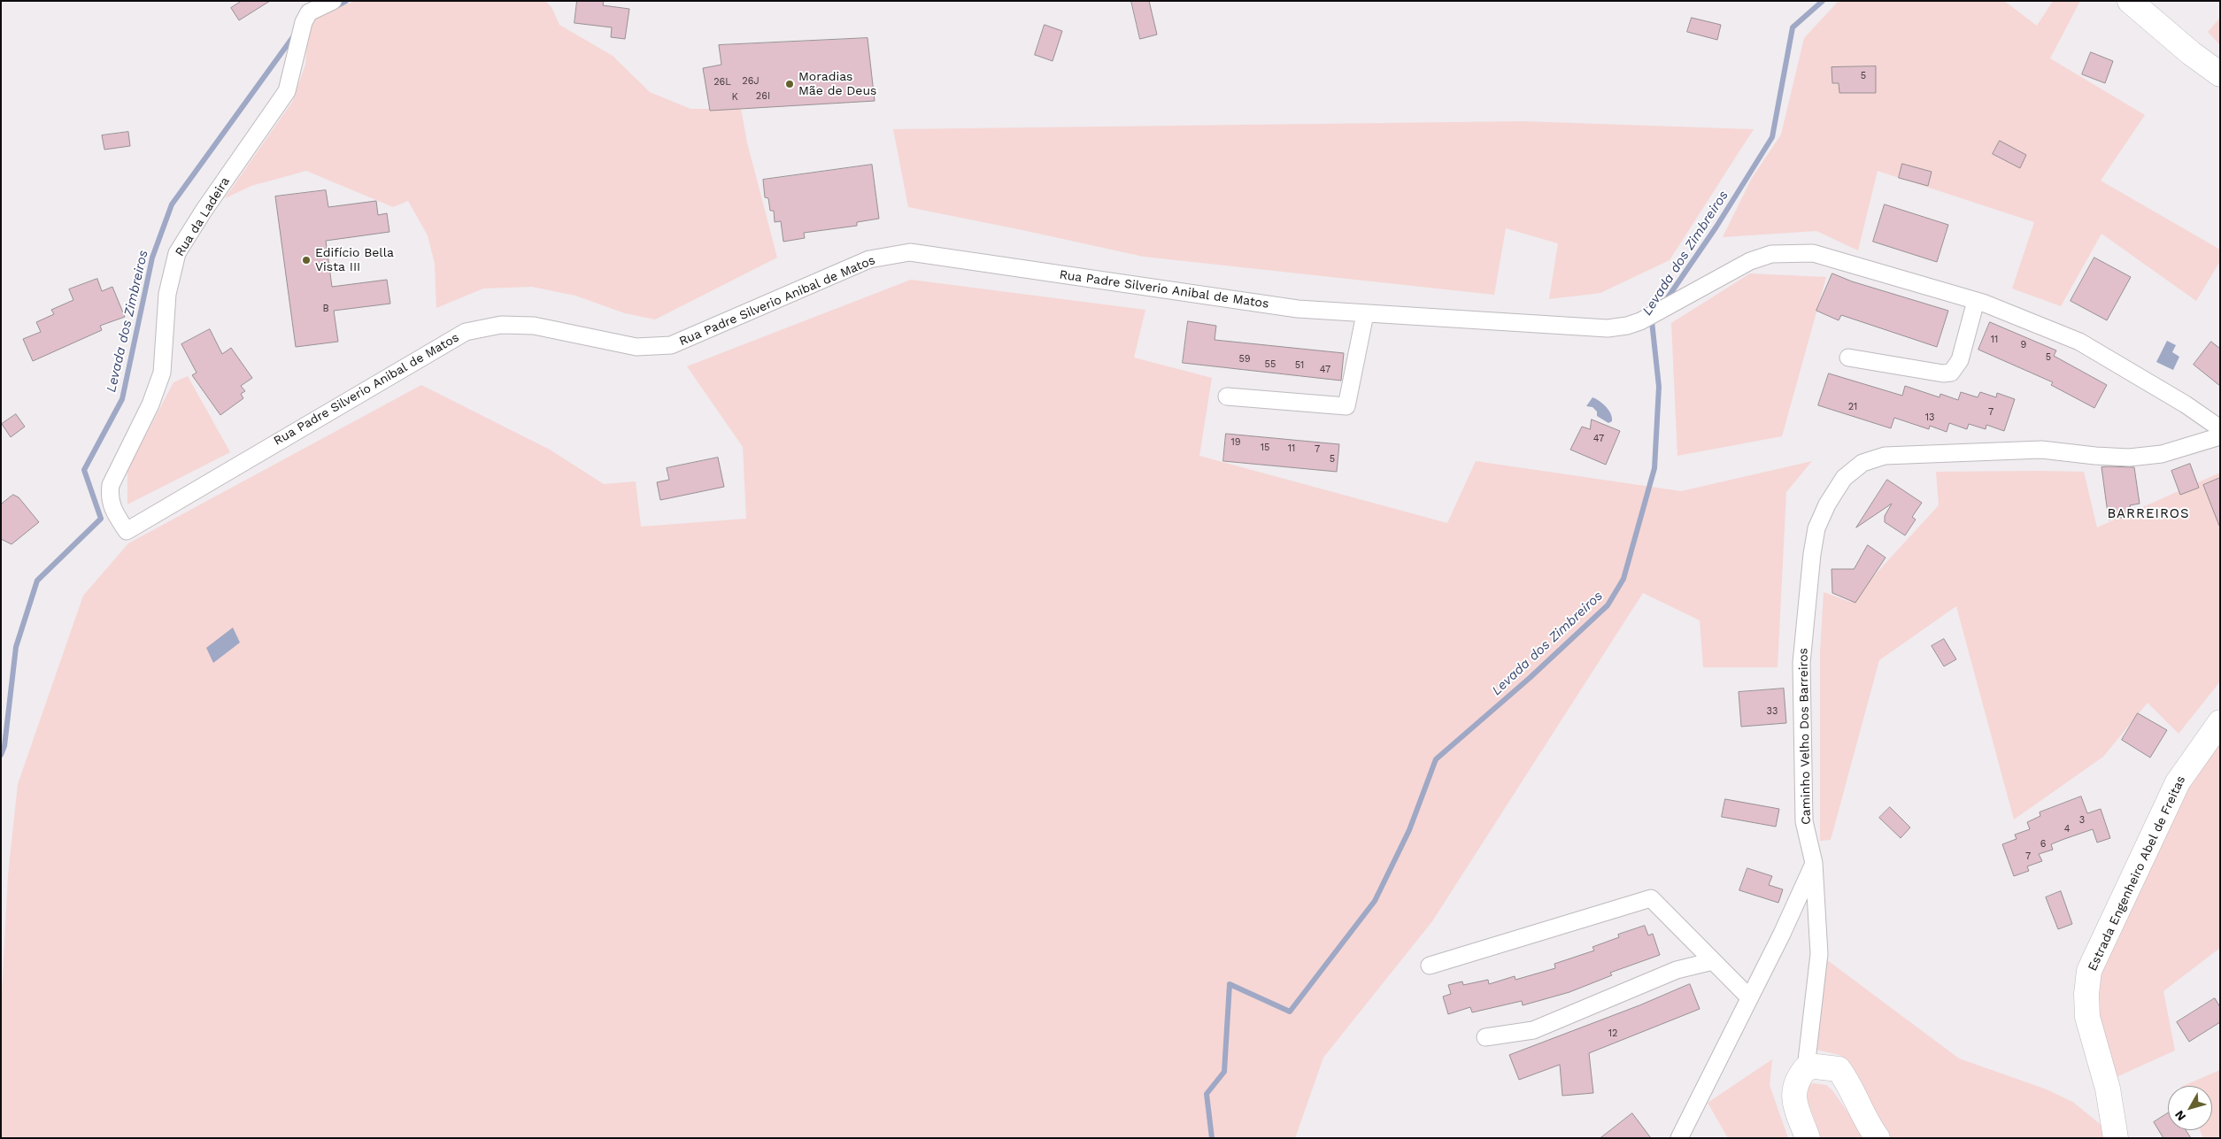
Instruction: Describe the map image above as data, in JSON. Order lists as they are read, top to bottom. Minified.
{"streets":{"main road":["Estrada Engenheiro Abel de Freitas"],"street":["Rua da Ladeira","Rua Padre Silverio Anibal de Matos","Caminho Velho Dos Barreiros"]},"crossings":[["Rua da Ladeira","Rua Padre Silverio Anibal de Matos"]],"districts":["BARREIROS"],"water":["Levada dos Zimbreiros"],"places":["Moradias Mãe de Deus","Edifício Bella Vista III"],"house_numbers":["5","26J","26L","26I","K","B","11","9","5","59","55","51","47","21","7","13","47","19","15","11","7","5","33","3","4","6","7","12"],"north":"bottom left"}
